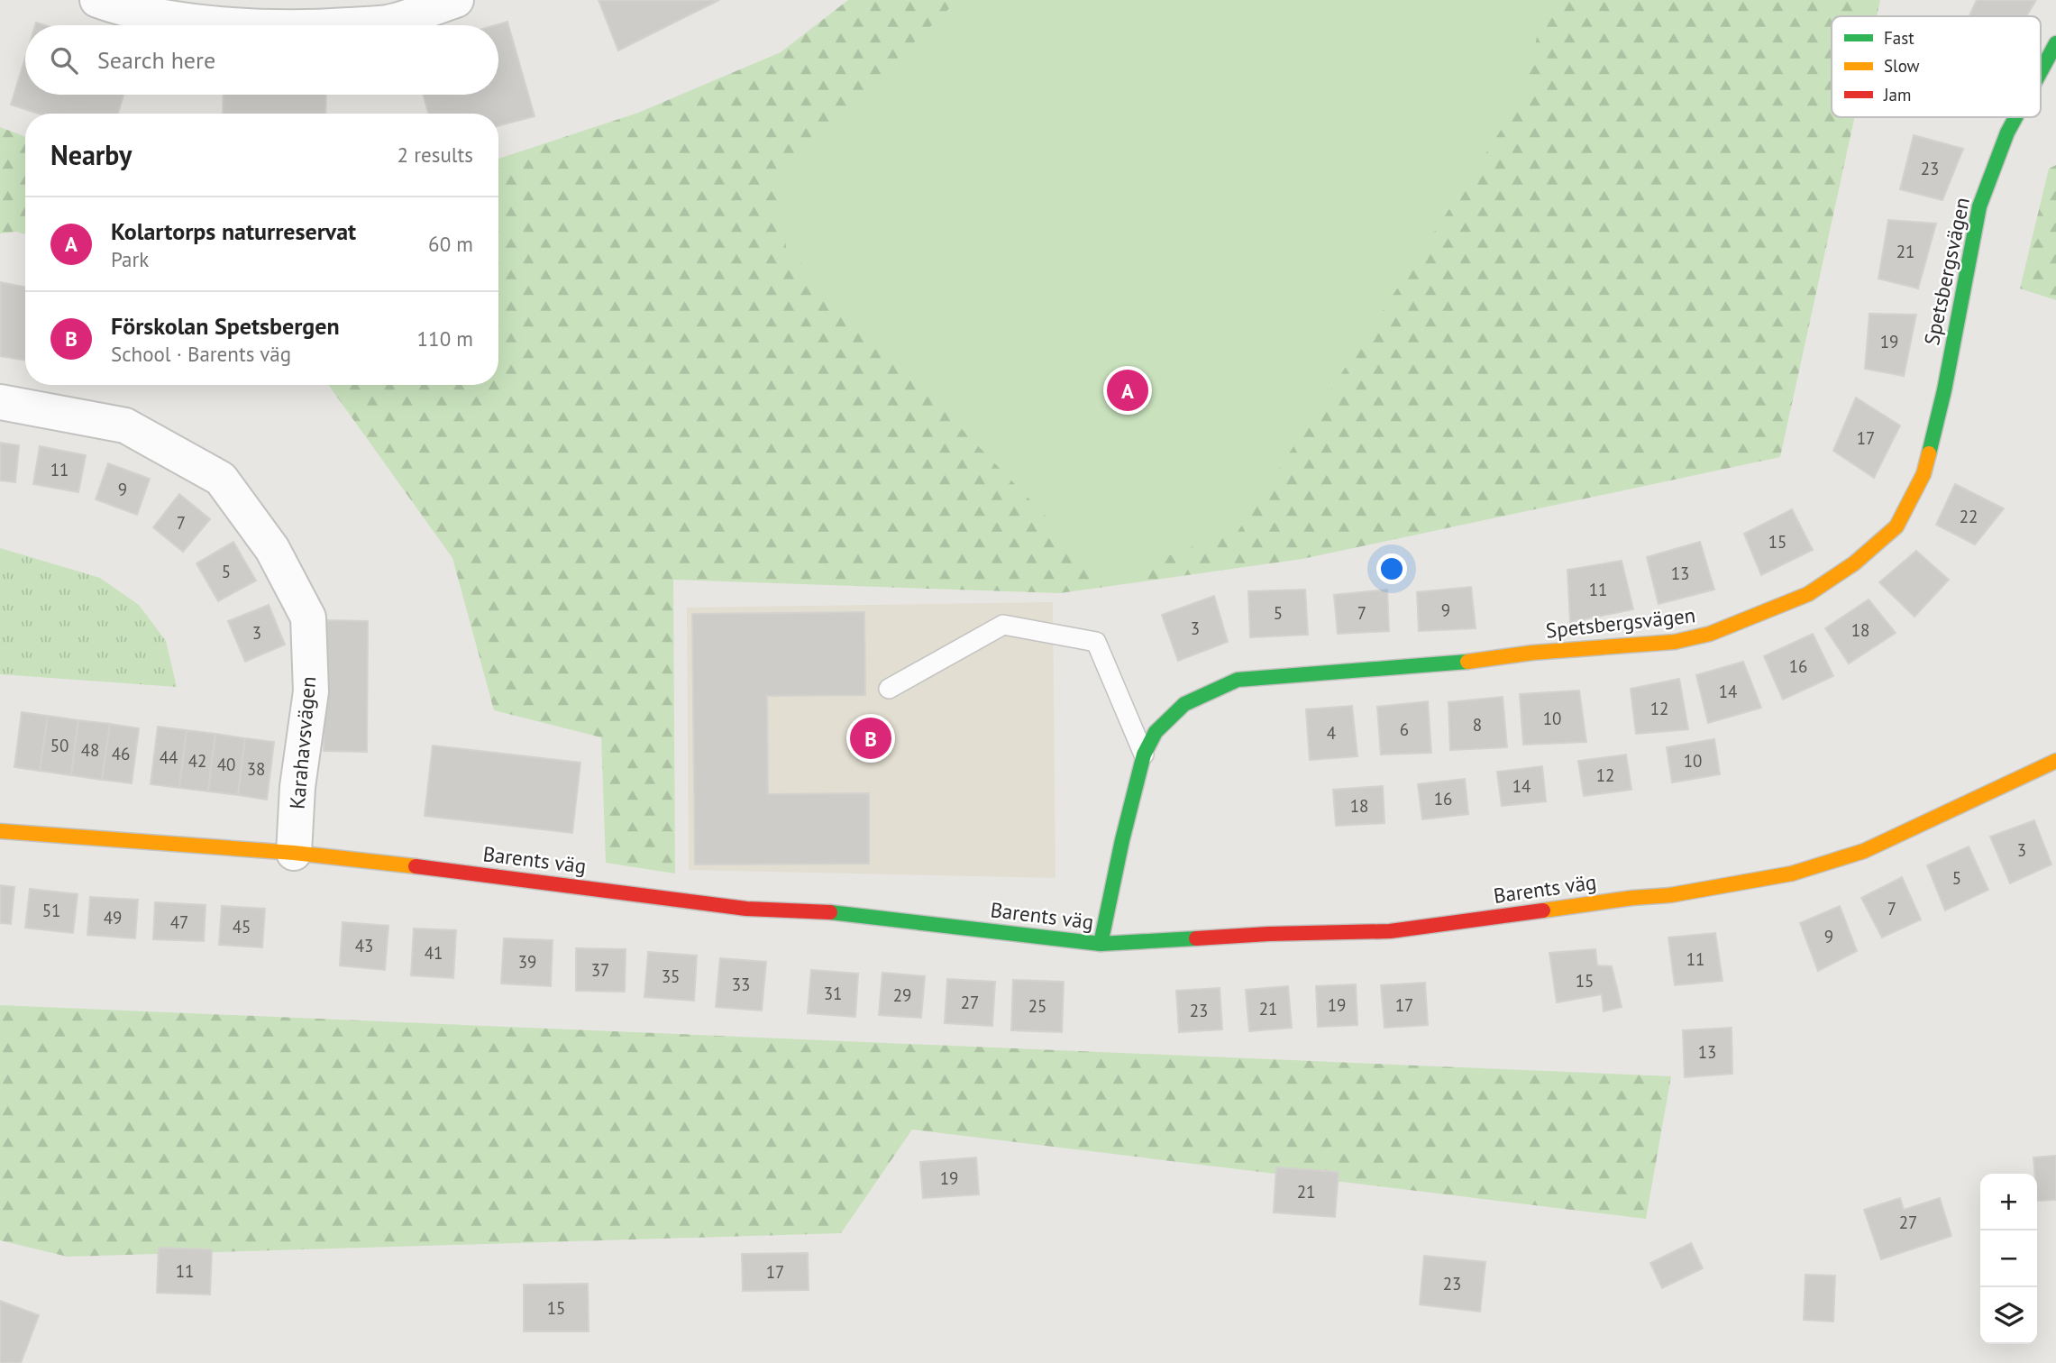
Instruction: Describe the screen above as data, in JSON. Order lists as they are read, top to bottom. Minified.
{"streets":{"street":["Spetsbergsvägen","Karahavsvägen","Barents väg"]},"crossings":[["Spetsbergsvägen","Barents väg"],["Karahavsvägen","Barents väg"]],"house_numbers":["23","21","19","17","11","9","22","7","15","5","13","11","9","5","7","3","18","3","16","14","12","10","8","6","4","50","48","46","44","42","10","40","38","12","14","16","18","3","5","7","51","49","47","45","9","43","41","11","39","37","35","15","33","31","29","27","19","17","25","21","23","13","19","21","27","11","17","23","15"],"legend":["Fast","Slow","Jam"],"page":{"search":"Search here","heading":["Nearby","2 results"],"list":[{"mark":"A","name":"Kolartorps naturreservat","note":"Park","value":"60 m"},{"mark":"B","name":"Förskolan Spetsbergen","note":"School · Barents väg","value":"110 m"}],"pins":["A","B"],"map_buttons":["+","−"]}}
